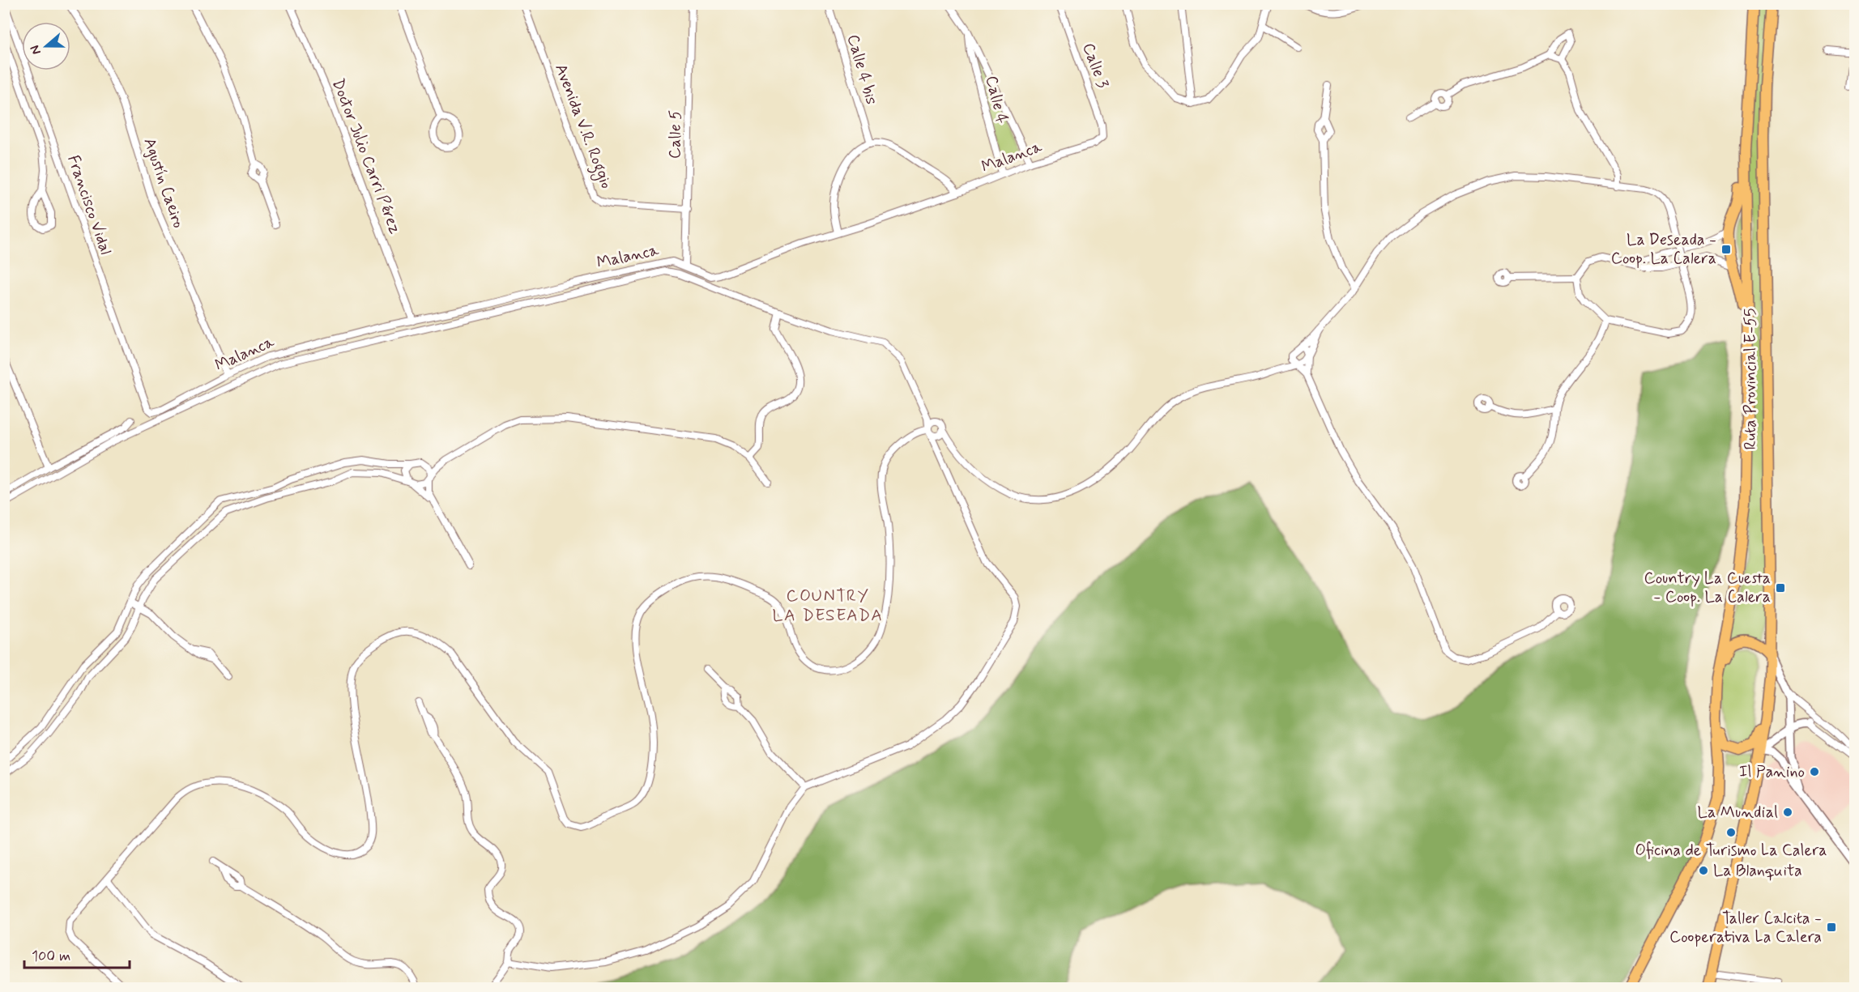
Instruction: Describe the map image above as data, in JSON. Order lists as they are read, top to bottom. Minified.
{"streets":{"main road":["Ruta Provincial E-55"],"street":["Calle 3","Calle 4 bis","Calle 4","Avenida V.R. Roggio","Calle 5","Doctor Julio Carri Pérez","Malanca","Agustín Caeiro","Francisco Vidal"]},"crossings":[["Calle 3","Malanca"],["Calle 4","Malanca"],["Avenida V.R. Roggio","Calle 5"],["Calle 5","Malanca"],["Doctor Julio Carri Pérez","Malanca"],["Malanca","Agustín Caeiro"],["Malanca","Francisco Vidal"]],"districts":["COUNTRY LA DESEADA"],"places":{"transit":["La Deseada - Coop. La Calera","Country La Cuesta - Coop. La Calera","Taller Calcita - Cooperativa La Calera"],"other":["Il Panino","La Mundial","Oficina de Turismo La Calera","La Blanquita"]},"scale_bar":"100 m","north":"left"}
